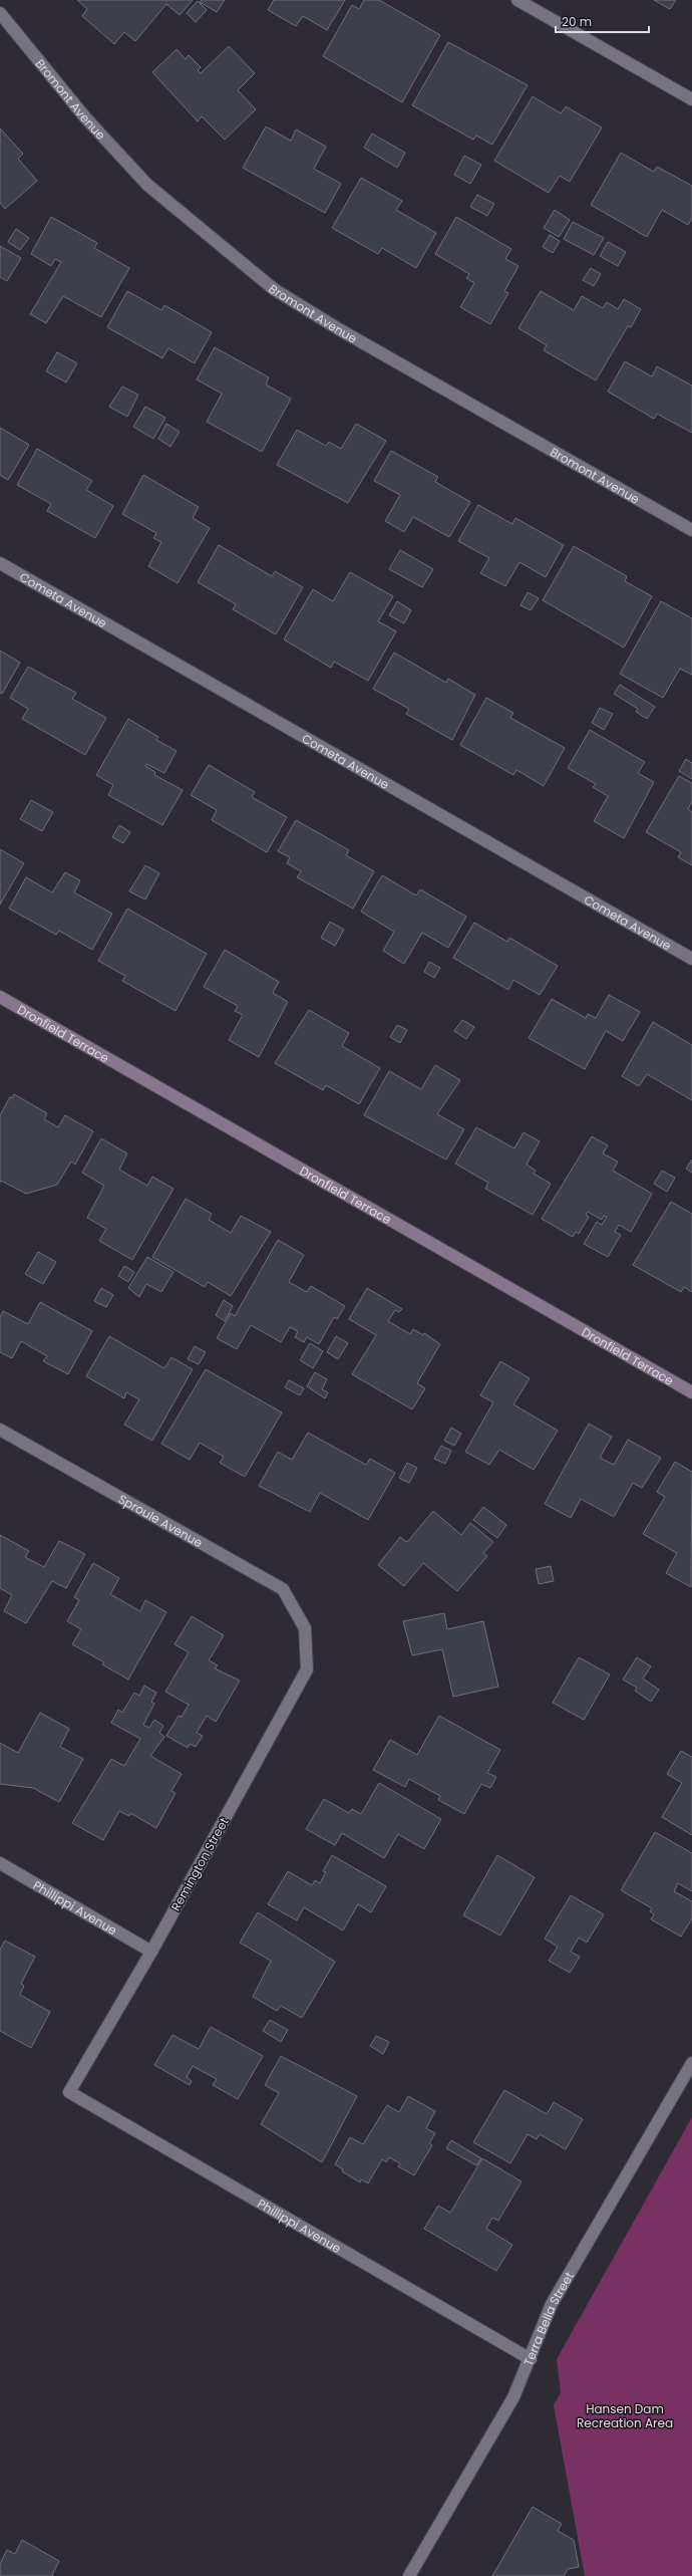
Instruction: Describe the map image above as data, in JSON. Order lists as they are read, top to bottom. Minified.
{"streets":{"street":["Bromont Avenue","Cometa Avenue","Dronfield Terrace","Sproule Avenue","Remington Street","Phillippi Avenue","Terra Bella Street"]},"crossings":[["Sproule Avenue","Remington Street"],["Remington Street","Phillippi Avenue"],["Phillippi Avenue","Terra Bella Street"]],"parks":["Hansen Dam Recreation Area"],"scale_bar":"20 m"}
